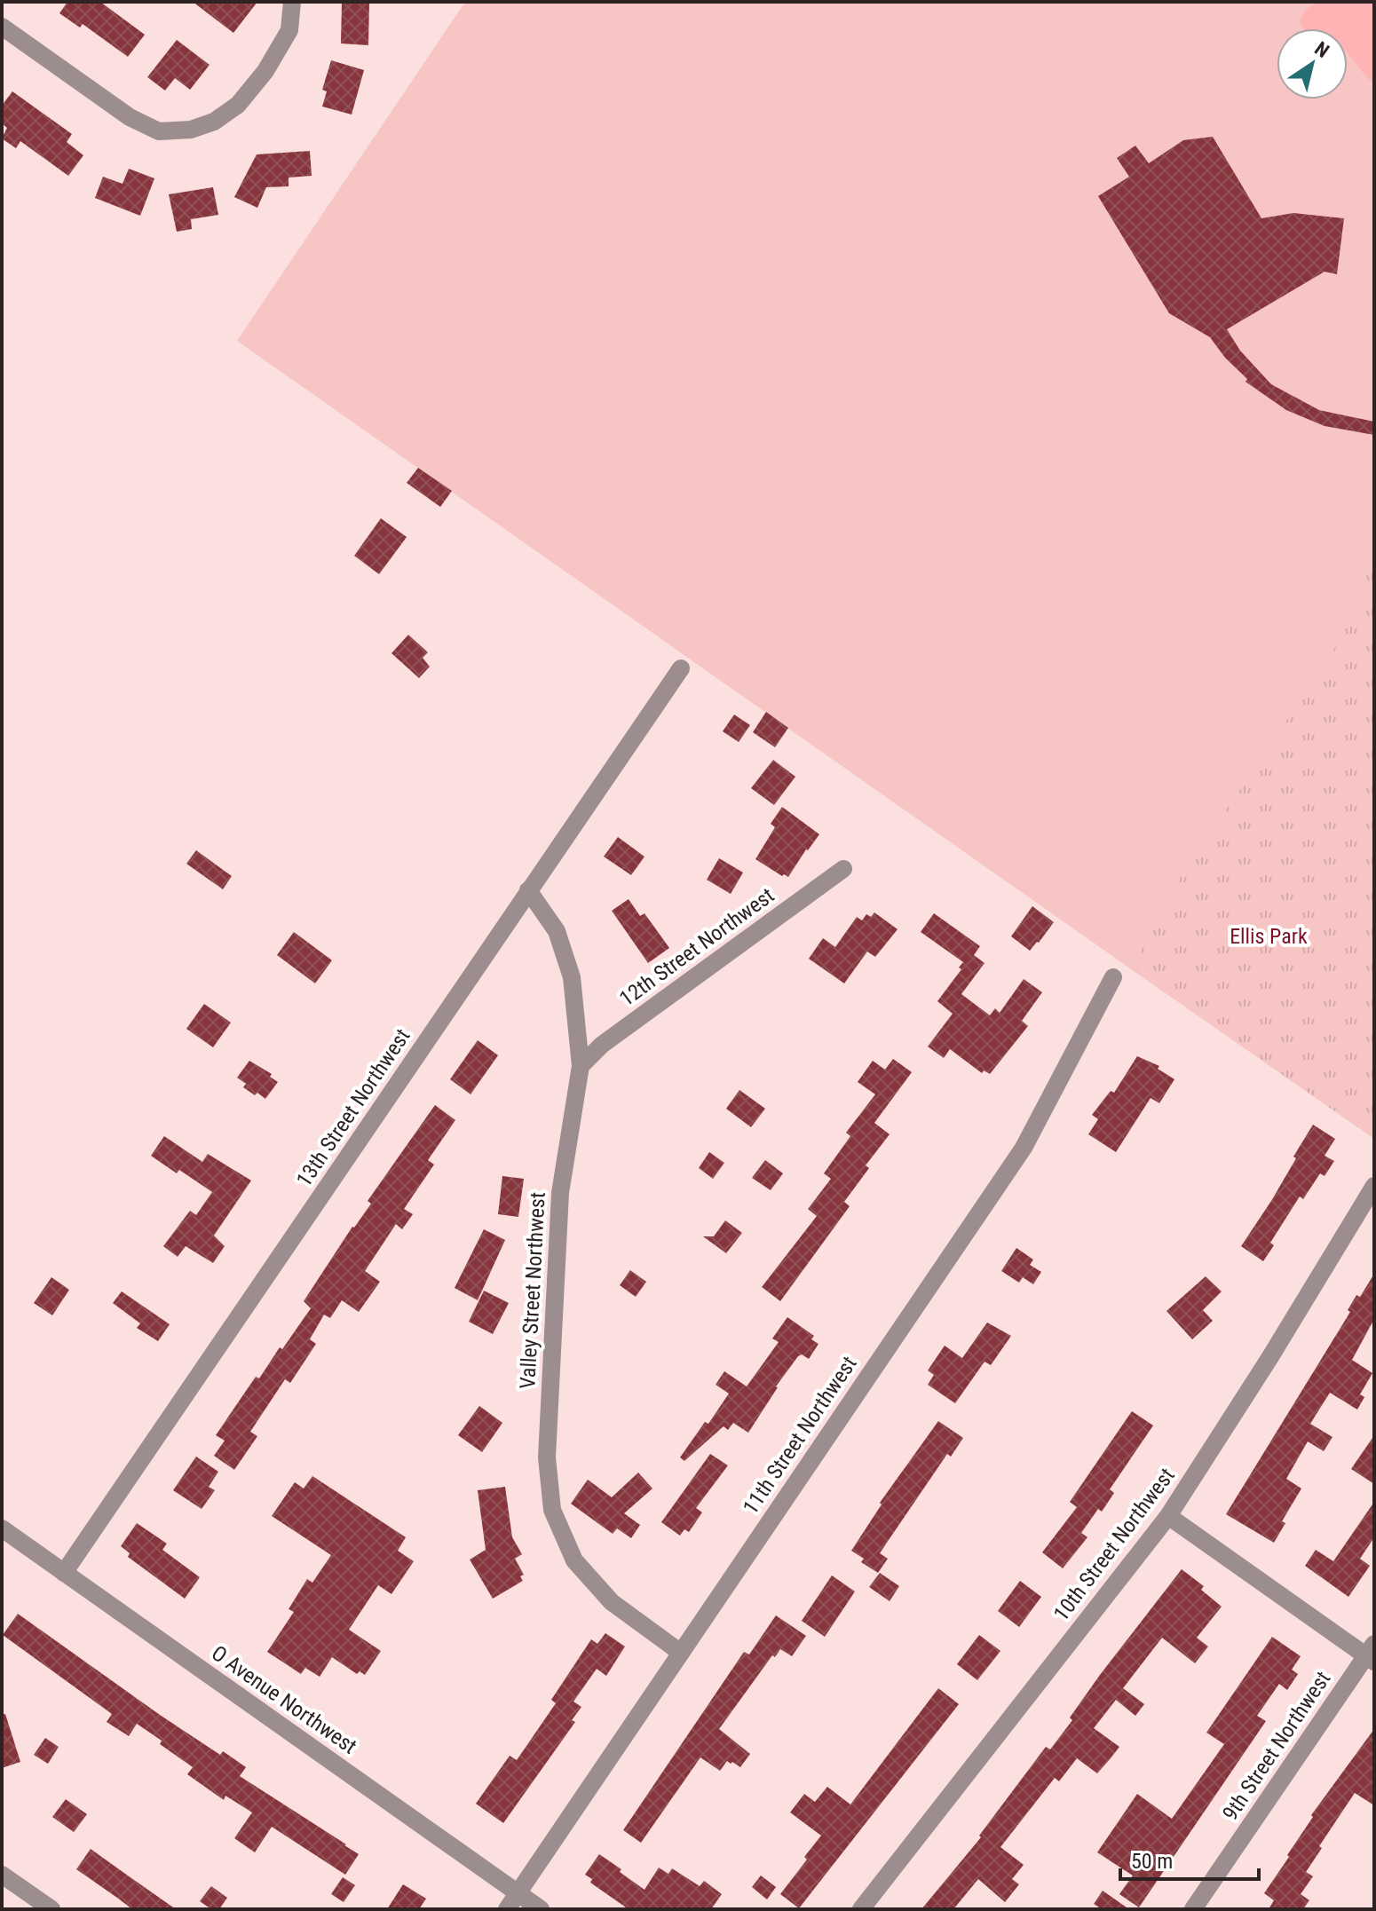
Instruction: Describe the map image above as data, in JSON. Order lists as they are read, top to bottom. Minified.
{"streets":{"street":["12th Street Northwest","13th Street Northwest","Valley Street Northwest","11th Street Northwest","10th Street Northwest","O Avenue Northwest","9th Street Northwest"]},"crossings":[["12th Street Northwest","Valley Street Northwest"],["13th Street Northwest","Valley Street Northwest"],["13th Street Northwest","O Avenue Northwest"],["Valley Street Northwest","11th Street Northwest"],["11th Street Northwest","O Avenue Northwest"]],"parks":["Ellis Park"],"scale_bar":"50 m","north":"top right"}
